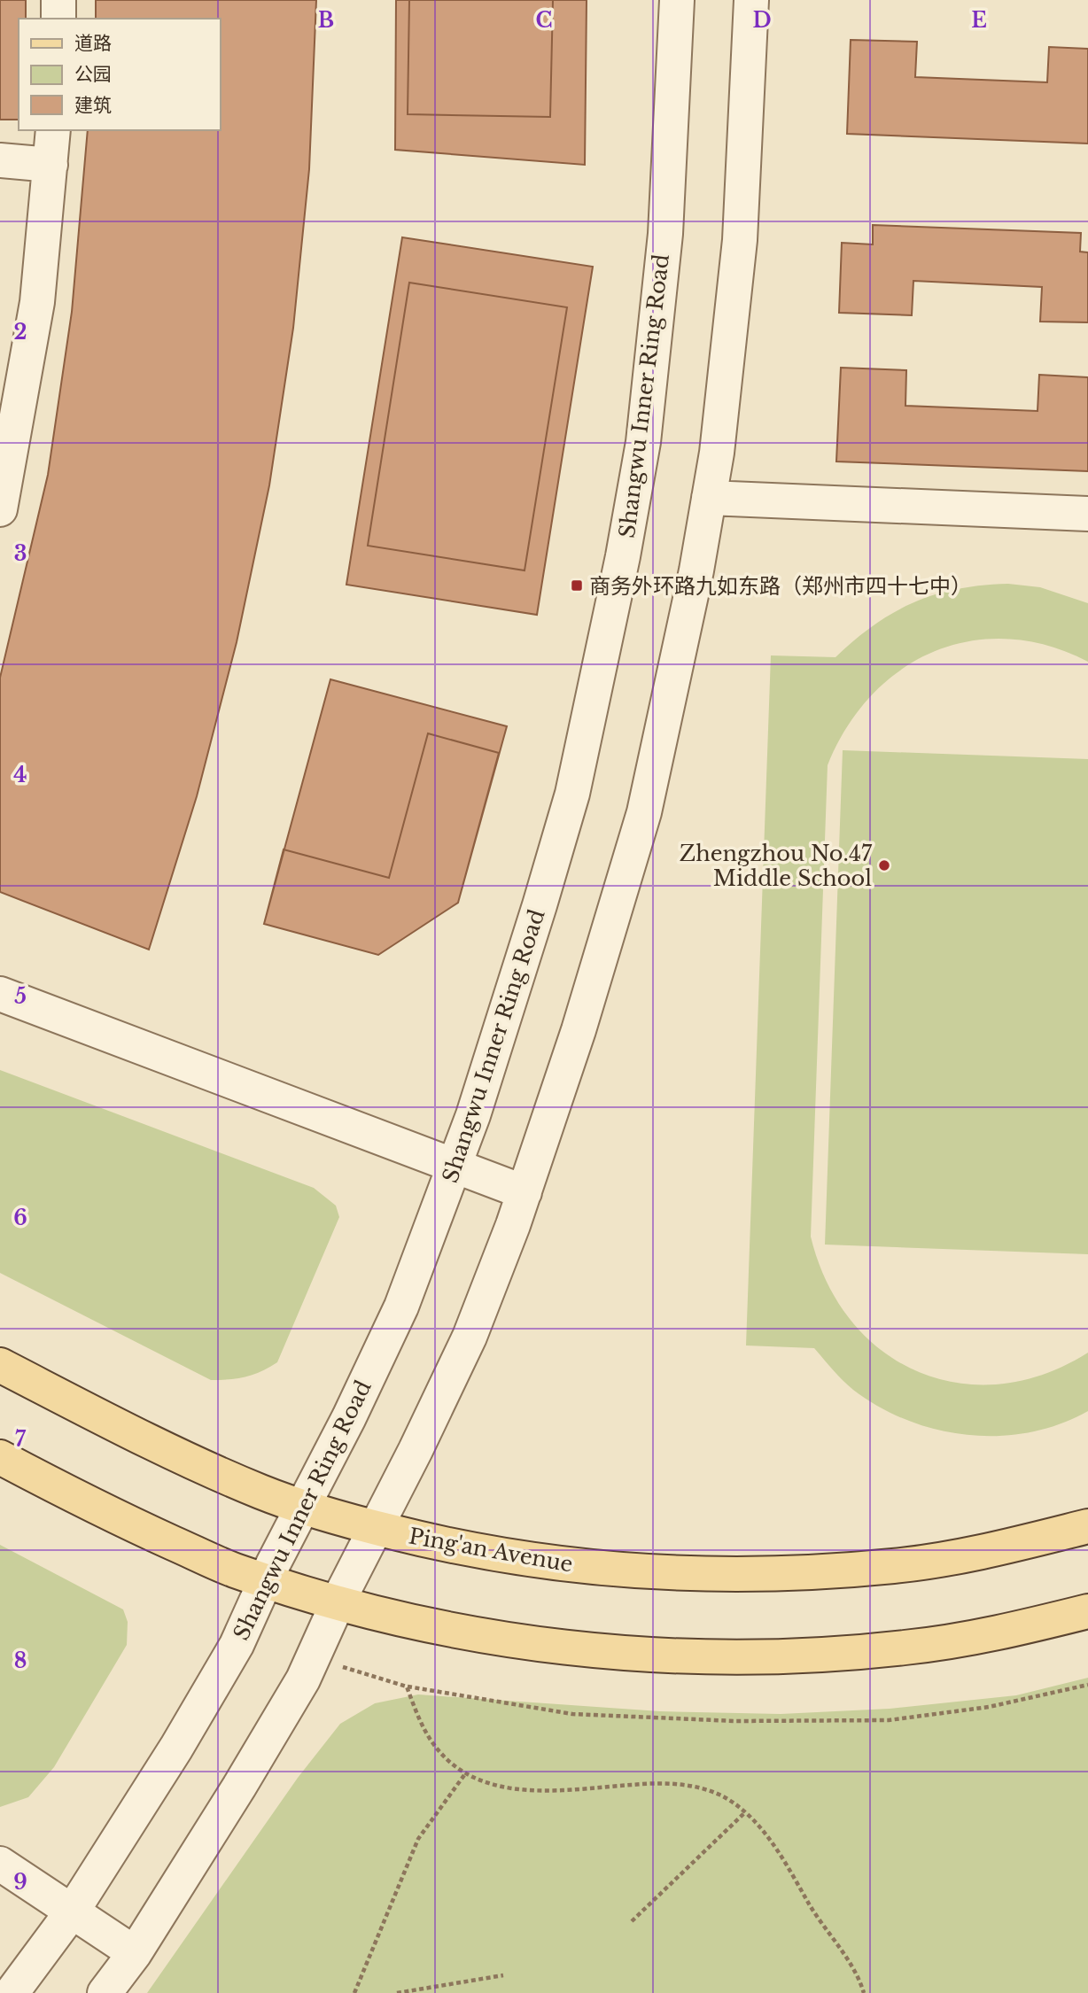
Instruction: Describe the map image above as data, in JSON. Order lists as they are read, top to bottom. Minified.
{"streets":{"main road":["Ping'an Avenue"],"street":["Shangwu Inner Ring Road"]},"crossings":[["Shangwu Inner Ring Road","Ping'an Avenue"]],"places":{"transit":["商务外环路九如东路（郑州市四十七中）"],"other":["Zhengzhou No.47 Middle School"]},"legend":["道路","公园","建筑"],"grid":{"columns":["B","C","D","E"],"rows":["2","3","4","5","6","7","8","9"]}}
